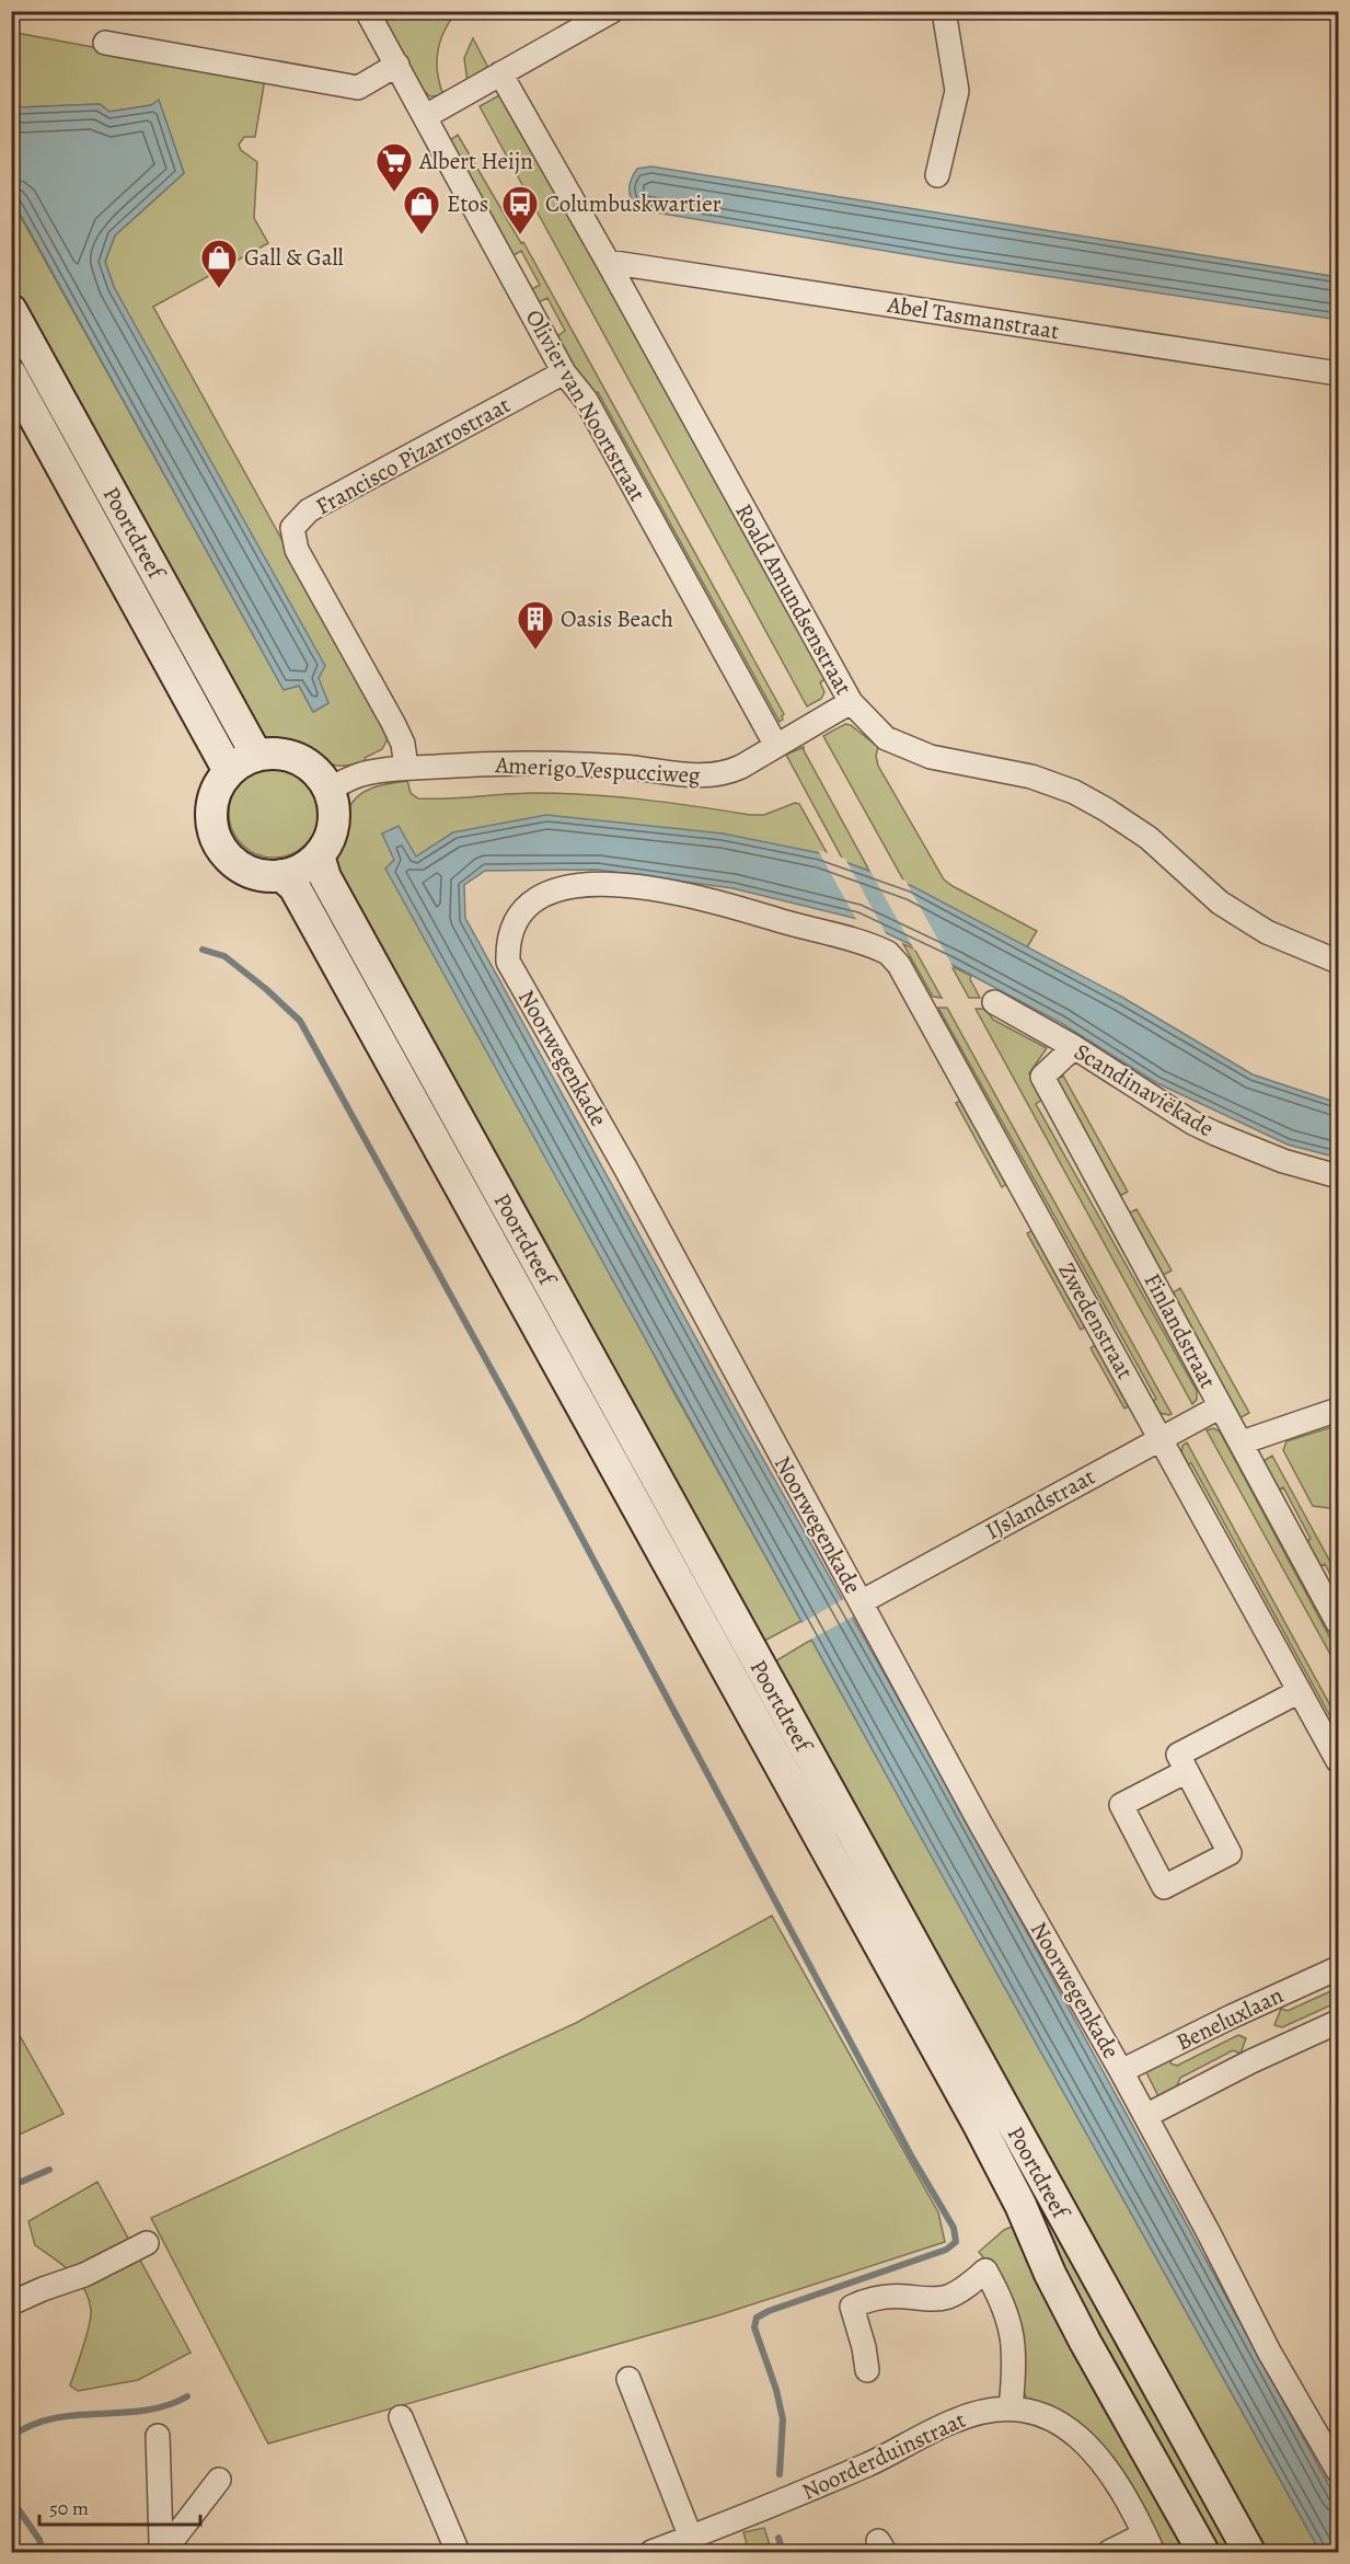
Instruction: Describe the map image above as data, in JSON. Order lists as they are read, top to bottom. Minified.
{"streets":{"main road":["Poortdreef"],"street":["Abel Tasmanstraat","Olivier van Noortstraat","Francisco Pizarrostraat","Roald Amundsenstraat","Amerigo Vespucciweg","Noorwegenkade","Scandinaviëkade","Zwedenstraat","Finlandstraat","IJslandstraat","Beneluxlaan","Noorderduinstraat"]},"crossings":[["Abel Tasmanstraat","Roald Amundsenstraat"],["Olivier van Noortstraat","Francisco Pizarrostraat"],["Olivier van Noortstraat","Amerigo Vespucciweg"],["Francisco Pizarrostraat","Amerigo Vespucciweg"],["Poortdreef","Amerigo Vespucciweg"],["Roald Amundsenstraat","Amerigo Vespucciweg"],["Noorwegenkade","Zwedenstraat"],["Noorwegenkade","IJslandstraat"],["Noorwegenkade","Beneluxlaan"],["Scandinaviëkade","Finlandstraat"],["Zwedenstraat","IJslandstraat"],["Finlandstraat","IJslandstraat"]],"places":{"supermarket":["Albert Heijn"],"shop":["Etos","Gall & Gall"],"bus stop":["Columbuskwartier"],"building":["Oasis Beach"]},"scale_bar":"50 m"}
